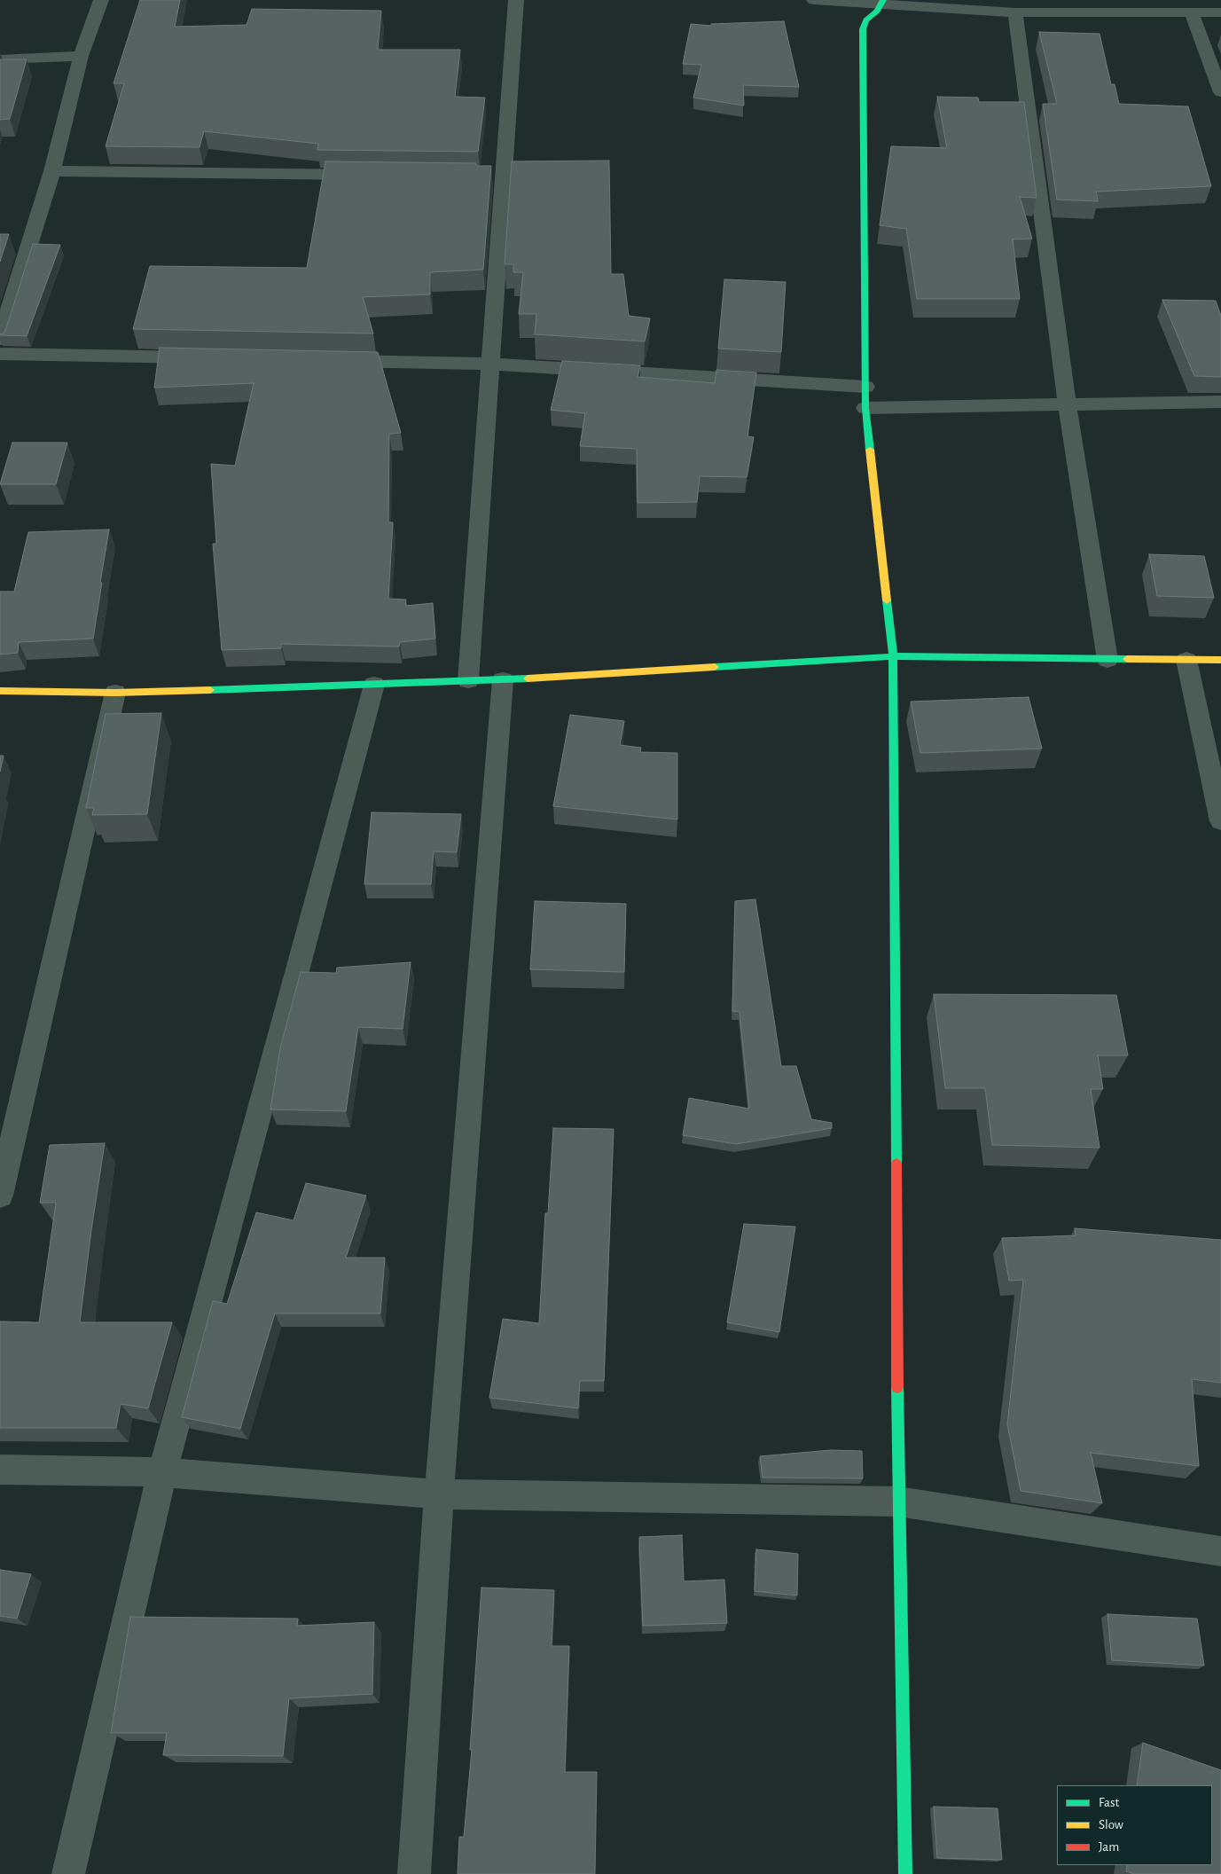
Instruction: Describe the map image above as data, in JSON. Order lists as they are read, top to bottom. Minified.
{"legend":["Fast","Slow","Jam"]}
